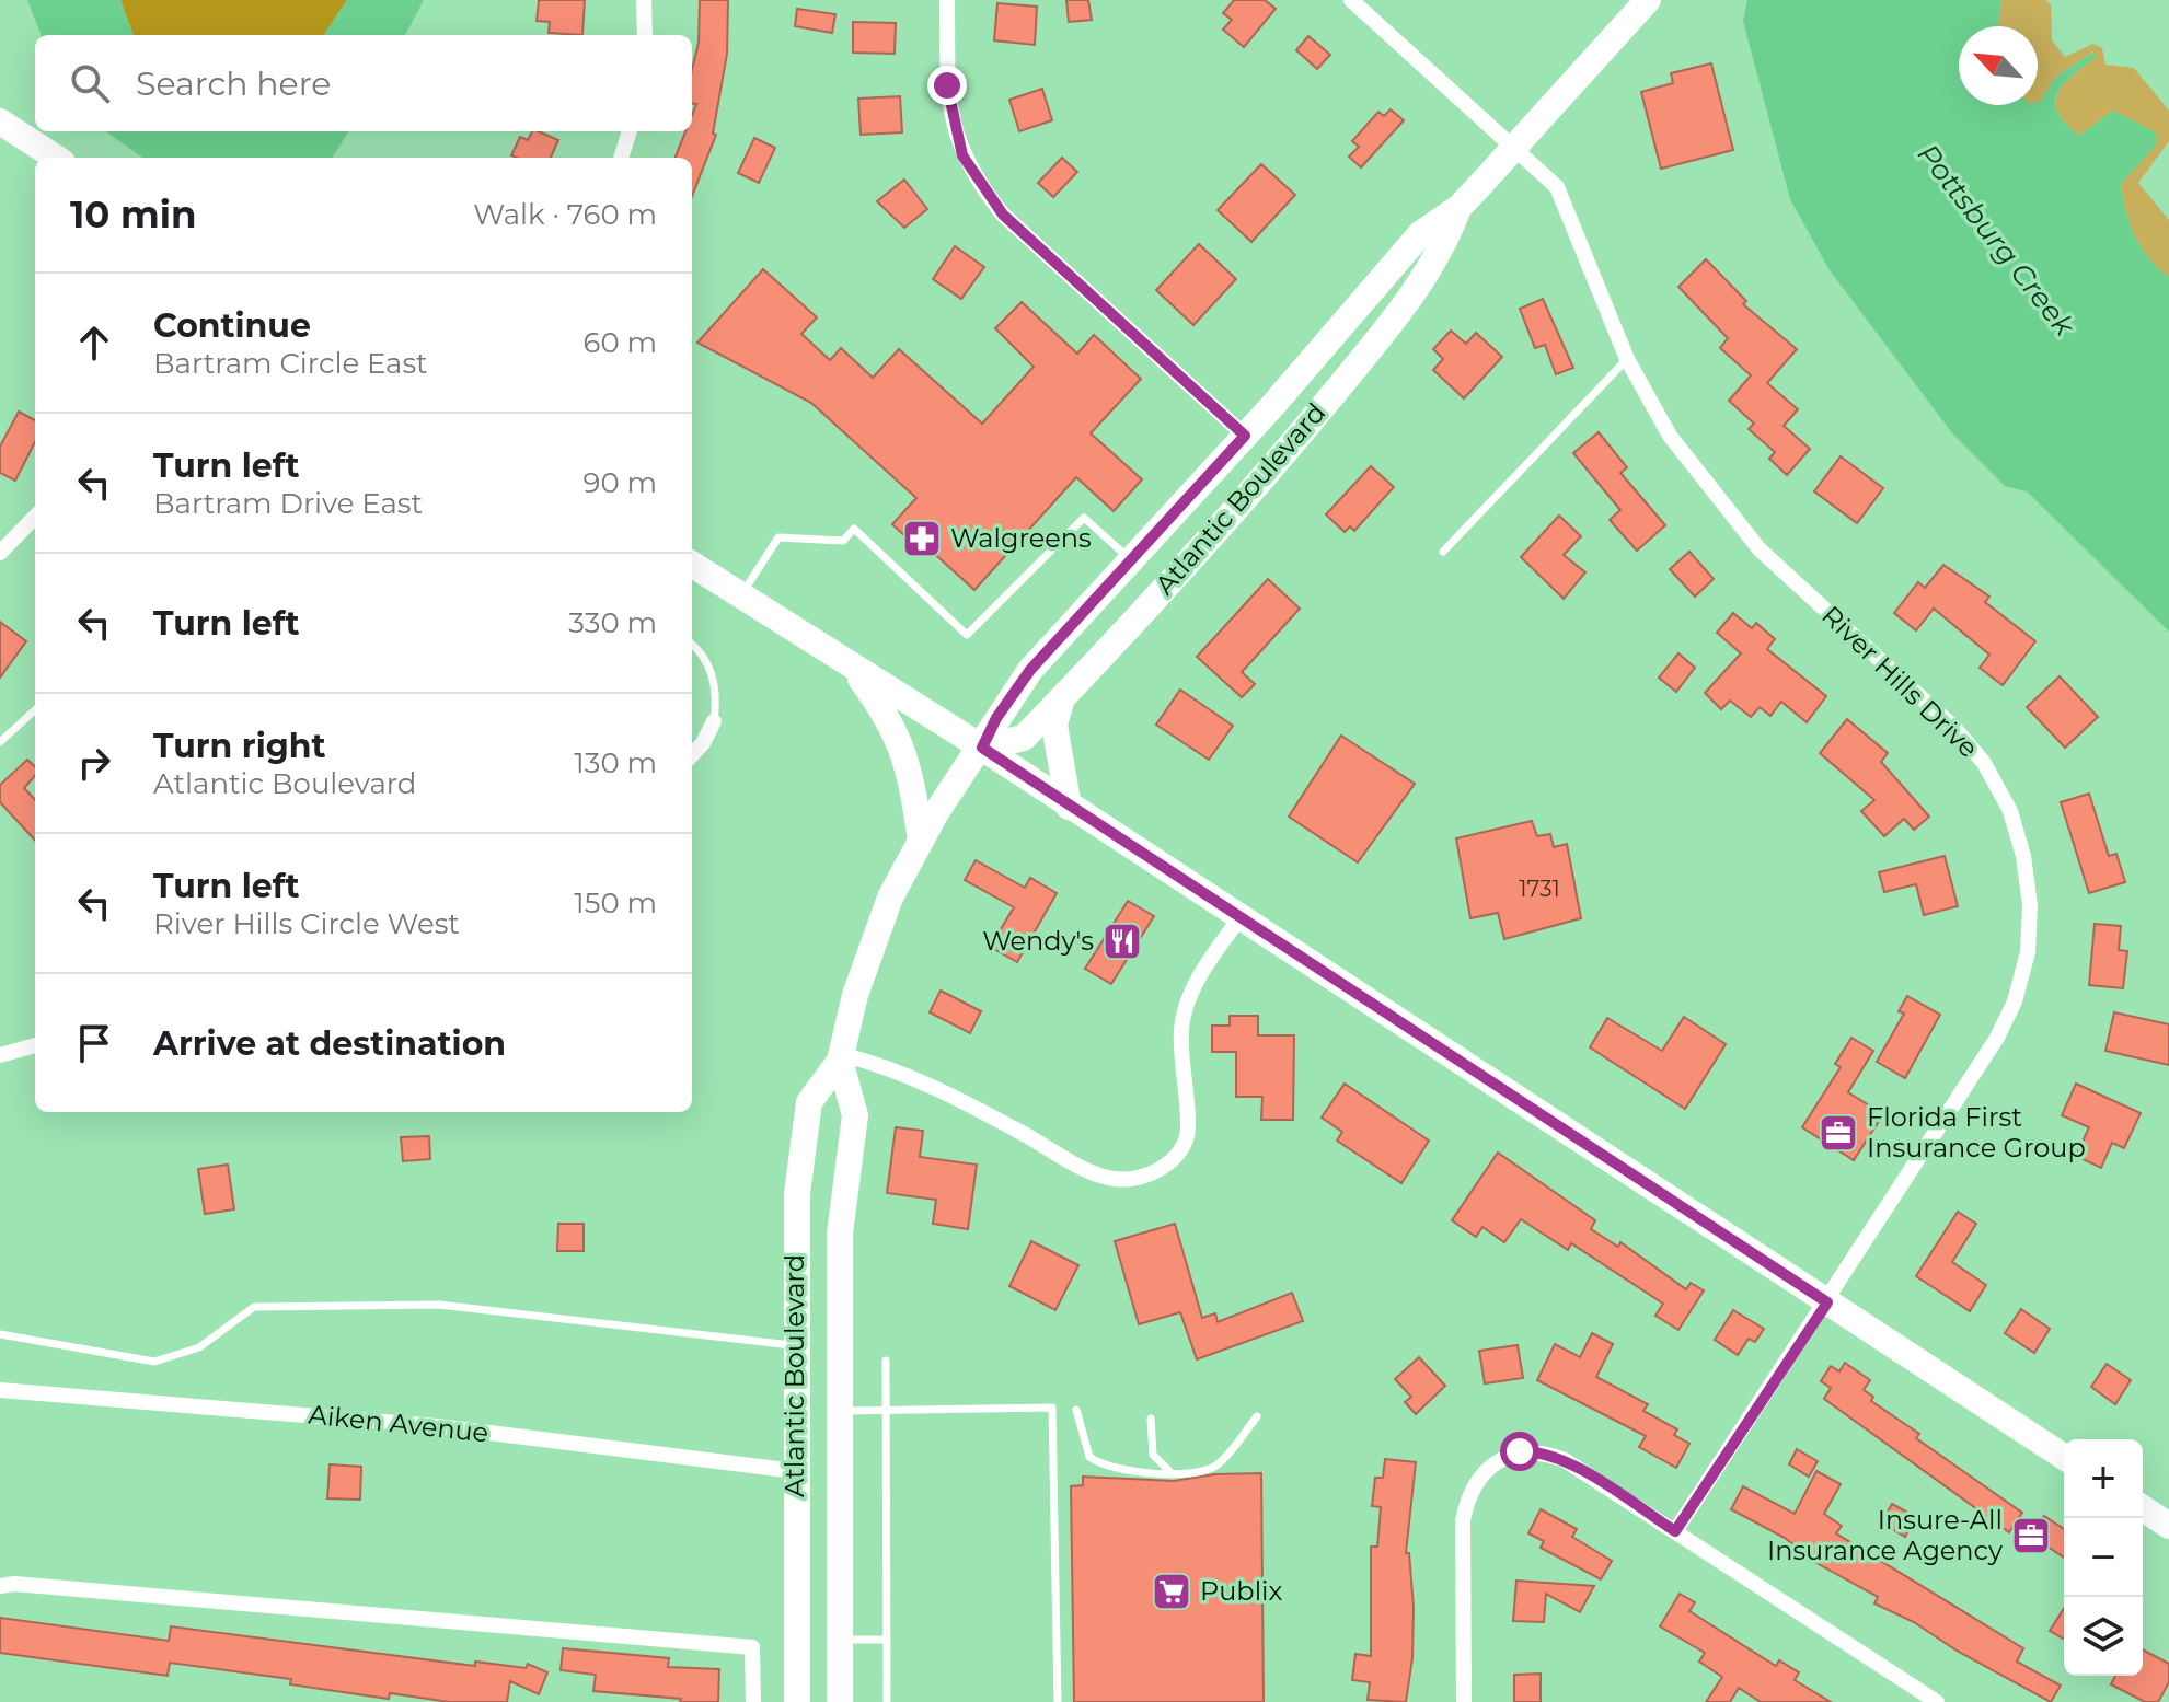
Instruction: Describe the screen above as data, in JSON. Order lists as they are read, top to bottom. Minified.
{"streets":{"main road":["Atlantic Boulevard"],"street":["River Hills Drive","Aiken Avenue"]},"crossings":[["Atlantic Boulevard","River Hills Drive"],["Atlantic Boulevard","Aiken Avenue"]],"water":["Pottsburg Creek"],"places":{"pharmacy":["Walgreens"],"restaurant":["Wendy's"],"office":["Florida First Insurance Group","Insure-All Insurance Agency"],"supermarket":["Publix"]},"house_numbers":["1731"],"north":"top left","page":{"search":"Search here","heading":["10 min","Walk · 760 m"],"list":[["Continue","Bartram Circle East","60 m"],["Turn left","Bartram Drive East","90 m"],["Turn left","330 m"],["Turn right","Atlantic Boulevard","130 m"],["Turn left","River Hills Circle West","150 m"],"Arrive at destination"],"map_buttons":["+","−"]}}
